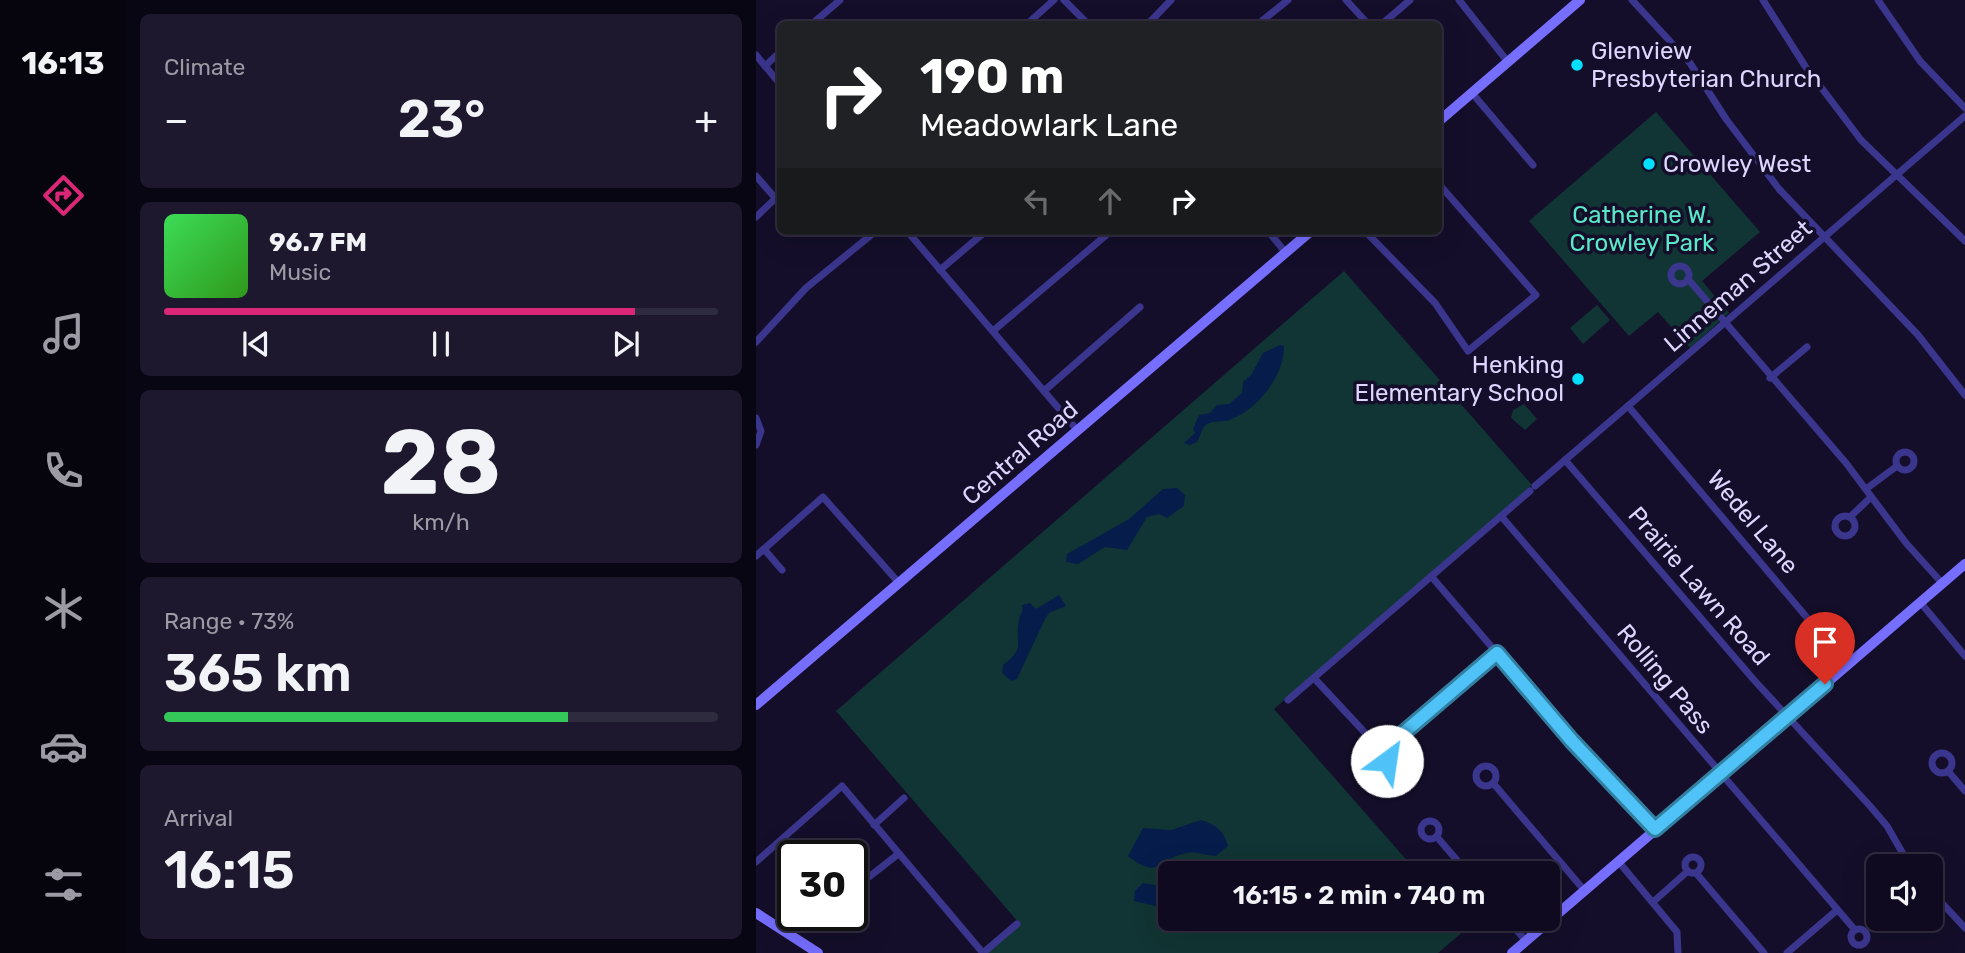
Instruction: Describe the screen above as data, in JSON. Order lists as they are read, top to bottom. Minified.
{"streets":{"main road":["Central Road"],"street":["Linneman Street","Wedel Lane","Prairie Lawn Road","Rolling Pass"]},"crossings":[["Linneman Street","Wedel Lane"],["Linneman Street","Prairie Lawn Road"],["Linneman Street","Rolling Pass"]],"parks":["Catherine W. Crowley Park"],"places":["Glenview Presbyterian Church","Crowley West","Henking Elementary School"],"page":{"tabs":"16:13","tile":["Climate",["28","km/h"],["Range · 73%","365 km"],["Arrival","16:15"]],"turn":["190 m","Meadowlark Lane"],"heat":["−","23°","+"],"song":["96.7 FM","Music"],"limit":"30","trip":"16:15 · 2 min · 740 m"}}
